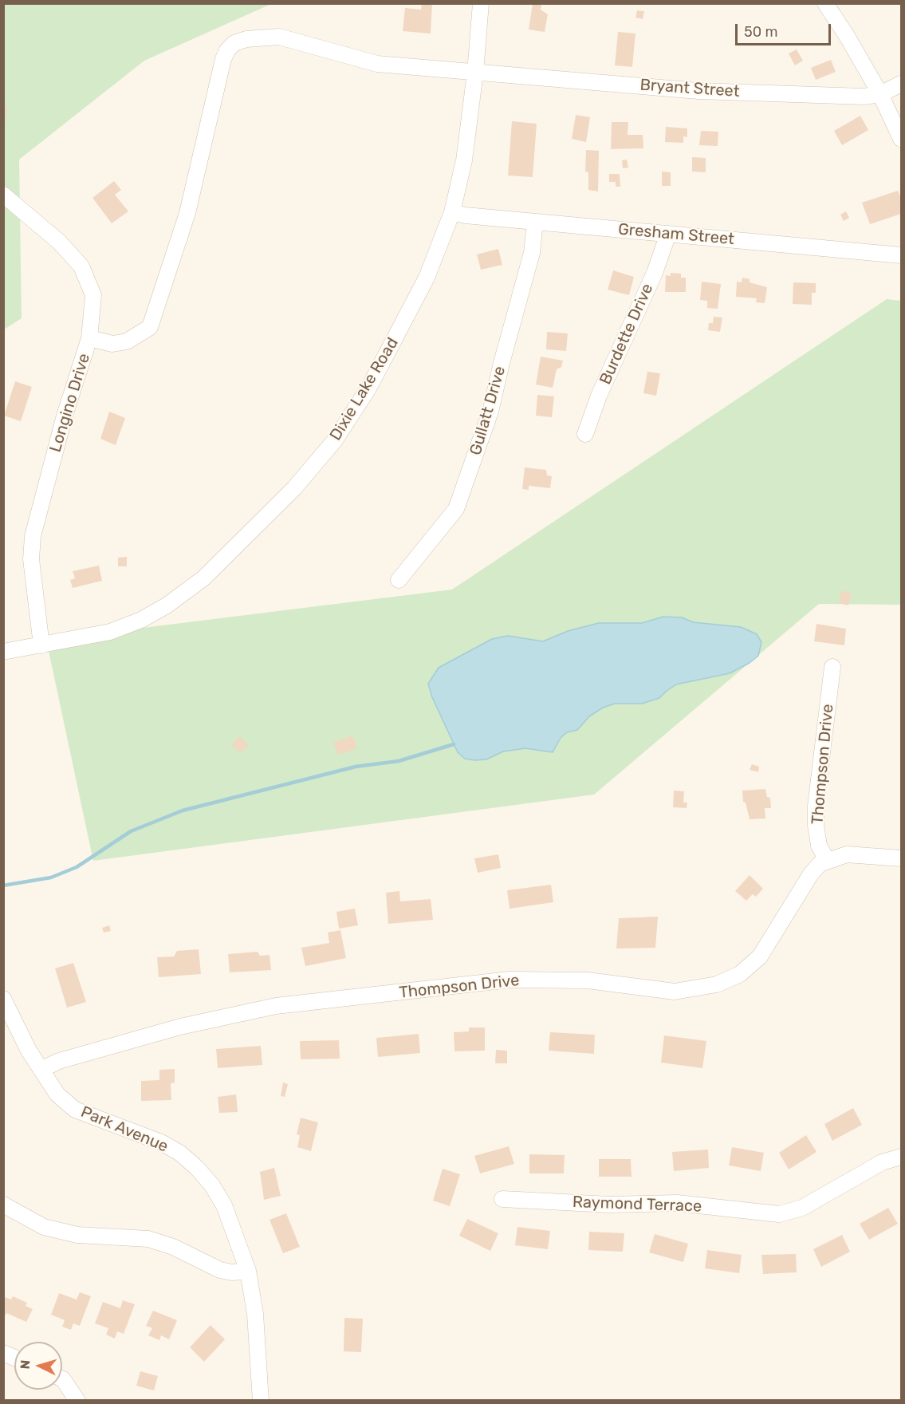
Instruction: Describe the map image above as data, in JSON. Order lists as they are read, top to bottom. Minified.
{"streets":{"street":["Bryant Street","Gresham Street","Burdette Drive","Dixie Lake Road","Longino Drive","Gullatt Drive","Thompson Drive","Park Avenue","Raymond Terrace"]},"crossings":[["Bryant Street","Dixie Lake Road"],["Bryant Street","Longino Drive"],["Gresham Street","Burdette Drive"],["Gresham Street","Dixie Lake Road"],["Gresham Street","Gullatt Drive"],["Dixie Lake Road","Longino Drive"],["Thompson Drive","Park Avenue"]],"scale_bar":"50 m","north":"left"}
